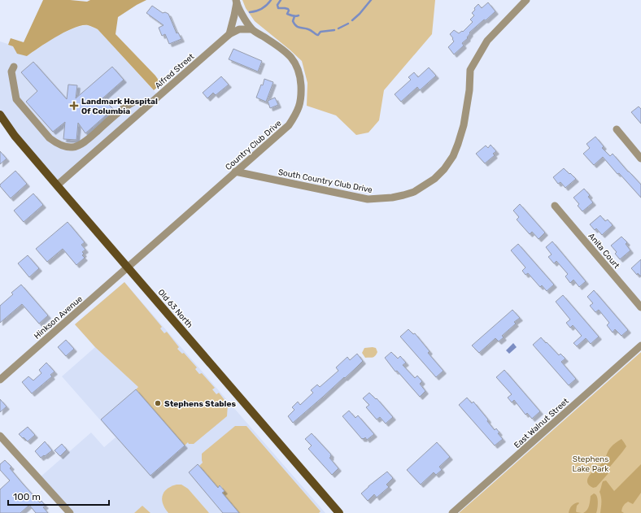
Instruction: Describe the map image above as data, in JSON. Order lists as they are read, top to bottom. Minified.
{"streets":{"main road":["Old 63 North"],"street":["Alfred Street","Country Club Drive","South Country Club Drive","Anita Court","Hinkson Avenue","East Walnut Street"]},"crossings":[["Alfred Street","Country Club Drive"],["Alfred Street","Old 63 North"],["Country Club Drive","South Country Club Drive"],["Country Club Drive","Old 63 North"],["Country Club Drive","Hinkson Avenue"],["Old 63 North","Hinkson Avenue"]],"parks":["Stephens Lake Park"],"places":{"health":["Landmark Hospital Of Columbia"],"other":["Stephens Stables"]},"scale_bar":"100 m"}
